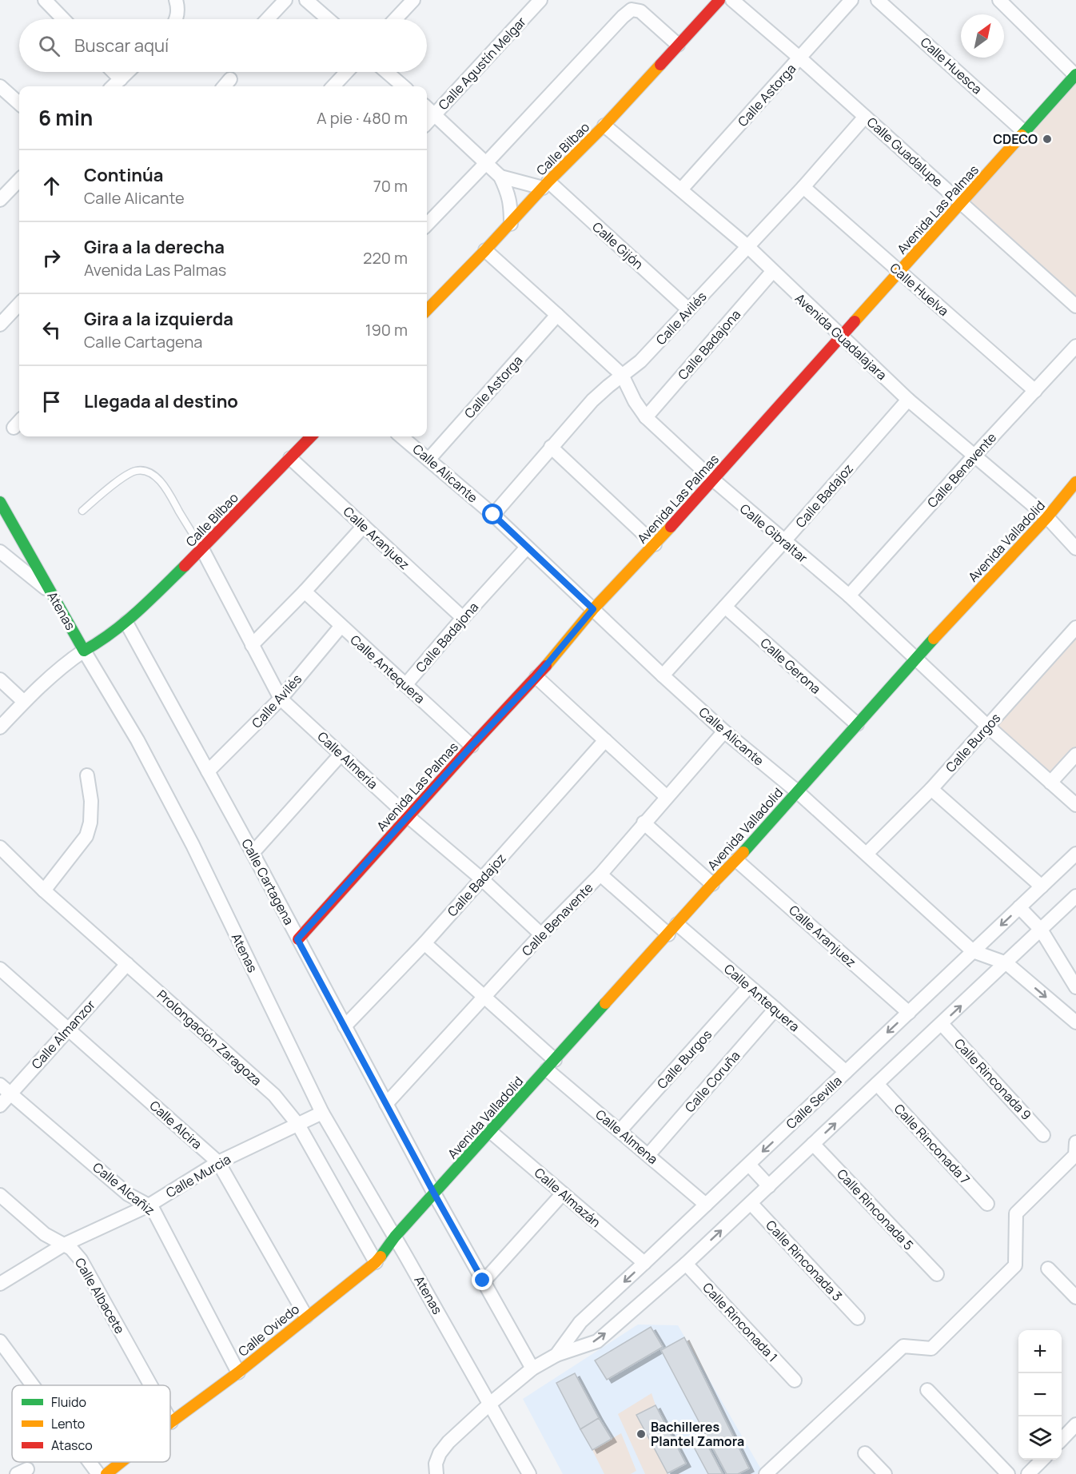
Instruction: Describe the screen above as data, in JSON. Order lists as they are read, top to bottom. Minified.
{"streets":{"street":["Calle Agustín Melgar","Calle Huesca","Calle Astorga","Calle Bilbao","Calle Guadalupe","Avenida Las Palmas","Calle Gijón","Calle Huelva","Calle Avilés","Avenida Guadalajara","Calle Badajona","Calle Benavente","Calle Alicante","Calle Badajoz","Calle Gibraltar","Calle Aranjuez","Avenida Valladolid","Atenas","Calle Gerona","Calle Antequera","Calle Burgos","Calle Almería","Calle Cartagena","Calle Almanzor","Prolongación Zaragoza","Calle Rinconada 9","Calle Coruña","Calle Sevilla","Calle Alcira","Calle Almena","Calle Rinconada 7","Calle Murcia","Calle Alcañiz","Calle Almazán","Calle Rinconada 5","Calle Rinconada 3","Calle Albacete","Calle Rinconada 1","Calle Oviedo"]},"crossings":[["Calle Huesca","Avenida Las Palmas"],["Calle Astorga","Calle Guadalupe"],["Calle Astorga","Avenida Guadalajara"],["Calle Astorga","Calle Alicante"],["Calle Astorga","Calle Gibraltar"],["Calle Bilbao","Calle Gijón"],["Calle Bilbao","Avenida Guadalajara"],["Calle Bilbao","Calle Gibraltar"],["Calle Bilbao","Calle Aranjuez"],["Calle Bilbao","Atenas"],["Calle Bilbao","Calle Almería"],["Calle Bilbao","Calle Cartagena"],["Calle Guadalupe","Avenida Las Palmas"],["Calle Guadalupe","Calle Avilés"],["Avenida Las Palmas","Calle Huelva"],["Avenida Las Palmas","Avenida Guadalajara"],["Avenida Las Palmas","Calle Alicante"],["Avenida Las Palmas","Calle Gibraltar"],["Avenida Las Palmas","Calle Antequera"],["Avenida Las Palmas","Calle Almería"],["Avenida Las Palmas","Calle Cartagena"],["Calle Gijón","Calle Avilés"],["Calle Huelva","Calle Avilés"],["Calle Huelva","Calle Benavente"],["Calle Avilés","Avenida Guadalajara"],["Calle Avilés","Calle Alicante"],["Calle Avilés","Calle Gibraltar"],["Calle Avilés","Calle Antequera"],["Calle Avilés","Calle Almería"],["Calle Avilés","Calle Cartagena"],["Avenida Guadalajara","Calle Badajona"],["Avenida Guadalajara","Calle Benavente"],["Avenida Guadalajara","Calle Badajoz"],["Avenida Guadalajara","Avenida Valladolid"],["Calle Badajona","Calle Alicante"],["Calle Badajona","Calle Gibraltar"],["Calle Badajona","Calle Aranjuez"],["Calle Badajona","Calle Antequera"],["Calle Benavente","Calle Alicante"],["Calle Benavente","Calle Gibraltar"],["Calle Benavente","Calle Antequera"],["Calle Benavente","Calle Almería"],["Calle Benavente","Calle Cartagena"],["Calle Benavente","Calle Almena"],["Calle Alicante","Calle Badajoz"],["Calle Alicante","Avenida Valladolid"],["Calle Alicante","Calle Burgos"],["Calle Alicante","Calle Sevilla"],["Calle Badajoz","Calle Gibraltar"],["Calle Badajoz","Calle Gerona"],["Calle Badajoz","Calle Almería"],["Calle Badajoz","Calle Cartagena"],["Calle Badajoz","Calle Almena"],["Calle Gibraltar","Avenida Valladolid"],["Calle Gibraltar","Calle Burgos"],["Calle Aranjuez","Avenida Valladolid"],["Calle Aranjuez","Calle Sevilla"],["Avenida Valladolid","Calle Gerona"],["Avenida Valladolid","Calle Antequera"],["Avenida Valladolid","Calle Cartagena"],["Avenida Valladolid","Calle Almena"],["Avenida Valladolid","Calle Almazán"],["Avenida Valladolid","Calle Oviedo"],["Atenas","Calle Sevilla"],["Atenas","Calle Murcia"],["Atenas","Calle Oviedo"],["Calle Antequera","Calle Burgos"],["Calle Antequera","Calle Coruña"],["Calle Antequera","Calle Sevilla"],["Calle Burgos","Calle Almena"],["Calle Cartagena","Calle Sevilla"],["Calle Cartagena","Calle Oviedo"],["Calle Almanzor","Prolongación Zaragoza"],["Calle Almanzor","Calle Alcira"],["Calle Almanzor","Calle Alcañiz"],["Prolongación Zaragoza","Calle Murcia"],["Prolongación Zaragoza","Calle Oviedo"],["Calle Rinconada 9","Calle Sevilla"],["Calle Coruña","Calle Almena"],["Calle Sevilla","Calle Almena"],["Calle Sevilla","Calle Rinconada 7"],["Calle Sevilla","Calle Almazán"],["Calle Sevilla","Calle Rinconada 5"],["Calle Sevilla","Calle Rinconada 3"],["Calle Sevilla","Calle Rinconada 1"],["Calle Alcira","Calle Murcia"],["Calle Alcira","Calle Oviedo"],["Calle Murcia","Calle Alcañiz"],["Calle Murcia","Calle Albacete"],["Calle Alcañiz","Calle Oviedo"]],"places":["CDECO","Bachilleres Plantel Zamora"],"legend":["Fluido","Lento","Atasco"],"north":"top right","page":{"search":"Buscar aquí","heading":["6 min","A pie · 480 m"],"list":[["Continúa","Calle Alicante","70 m"],["Gira a la derecha","Avenida Las Palmas","220 m"],["Gira a la izquierda","Calle Cartagena","190 m"],"Llegada al destino"],"map_buttons":["+","−"]}}
